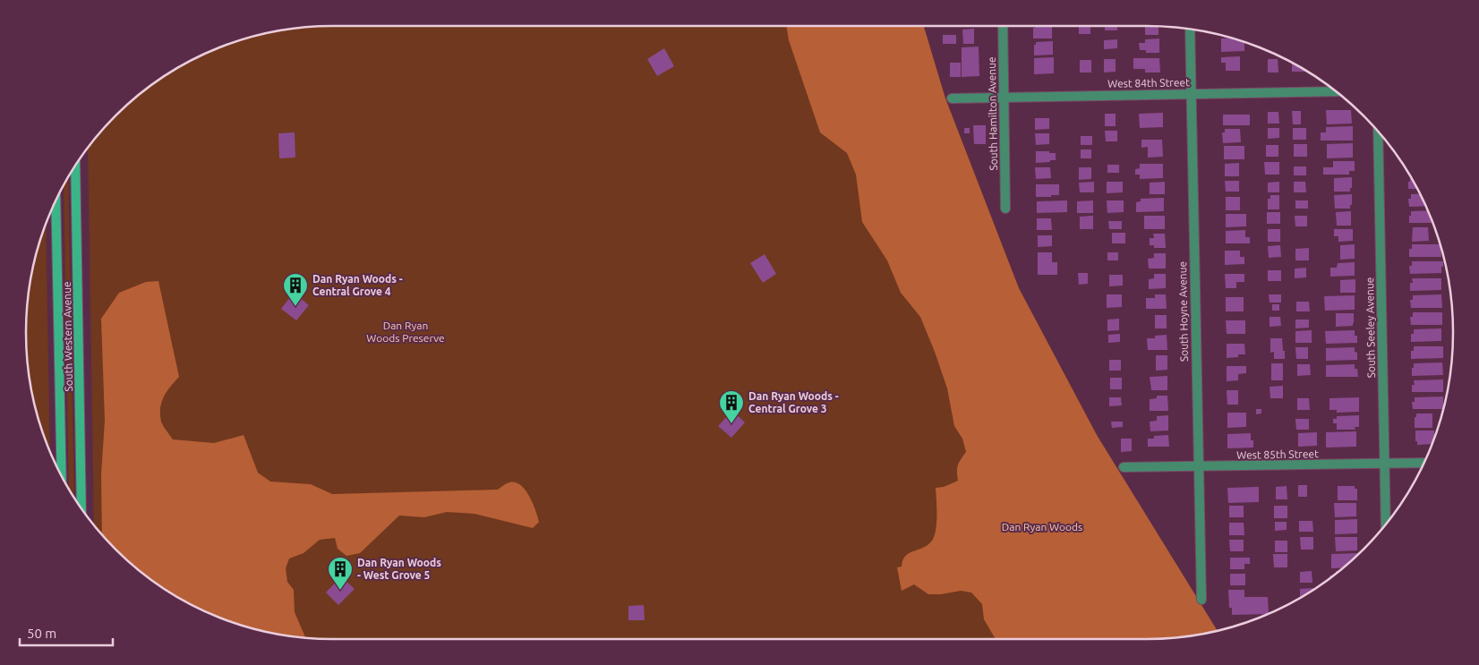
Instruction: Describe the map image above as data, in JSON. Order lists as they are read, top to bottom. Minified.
{"streets":{"main road":["South Western Avenue"],"street":["West 84th Street","South Hamilton Avenue","South Hoyne Avenue","South Seeley Avenue","West 85th Street"]},"crossings":[["West 84th Street","South Hamilton Avenue"],["West 84th Street","South Hoyne Avenue"],["South Hoyne Avenue","West 85th Street"],["South Seeley Avenue","West 85th Street"]],"parks":["Dan Ryan Woods Preserve","Dan Ryan Woods"],"places":{"building":["Dan Ryan Woods - Central Grove 4","Dan Ryan Woods - Central Grove 3","Dan Ryan Woods - West Grove 5"]},"scale_bar":"50 m"}
